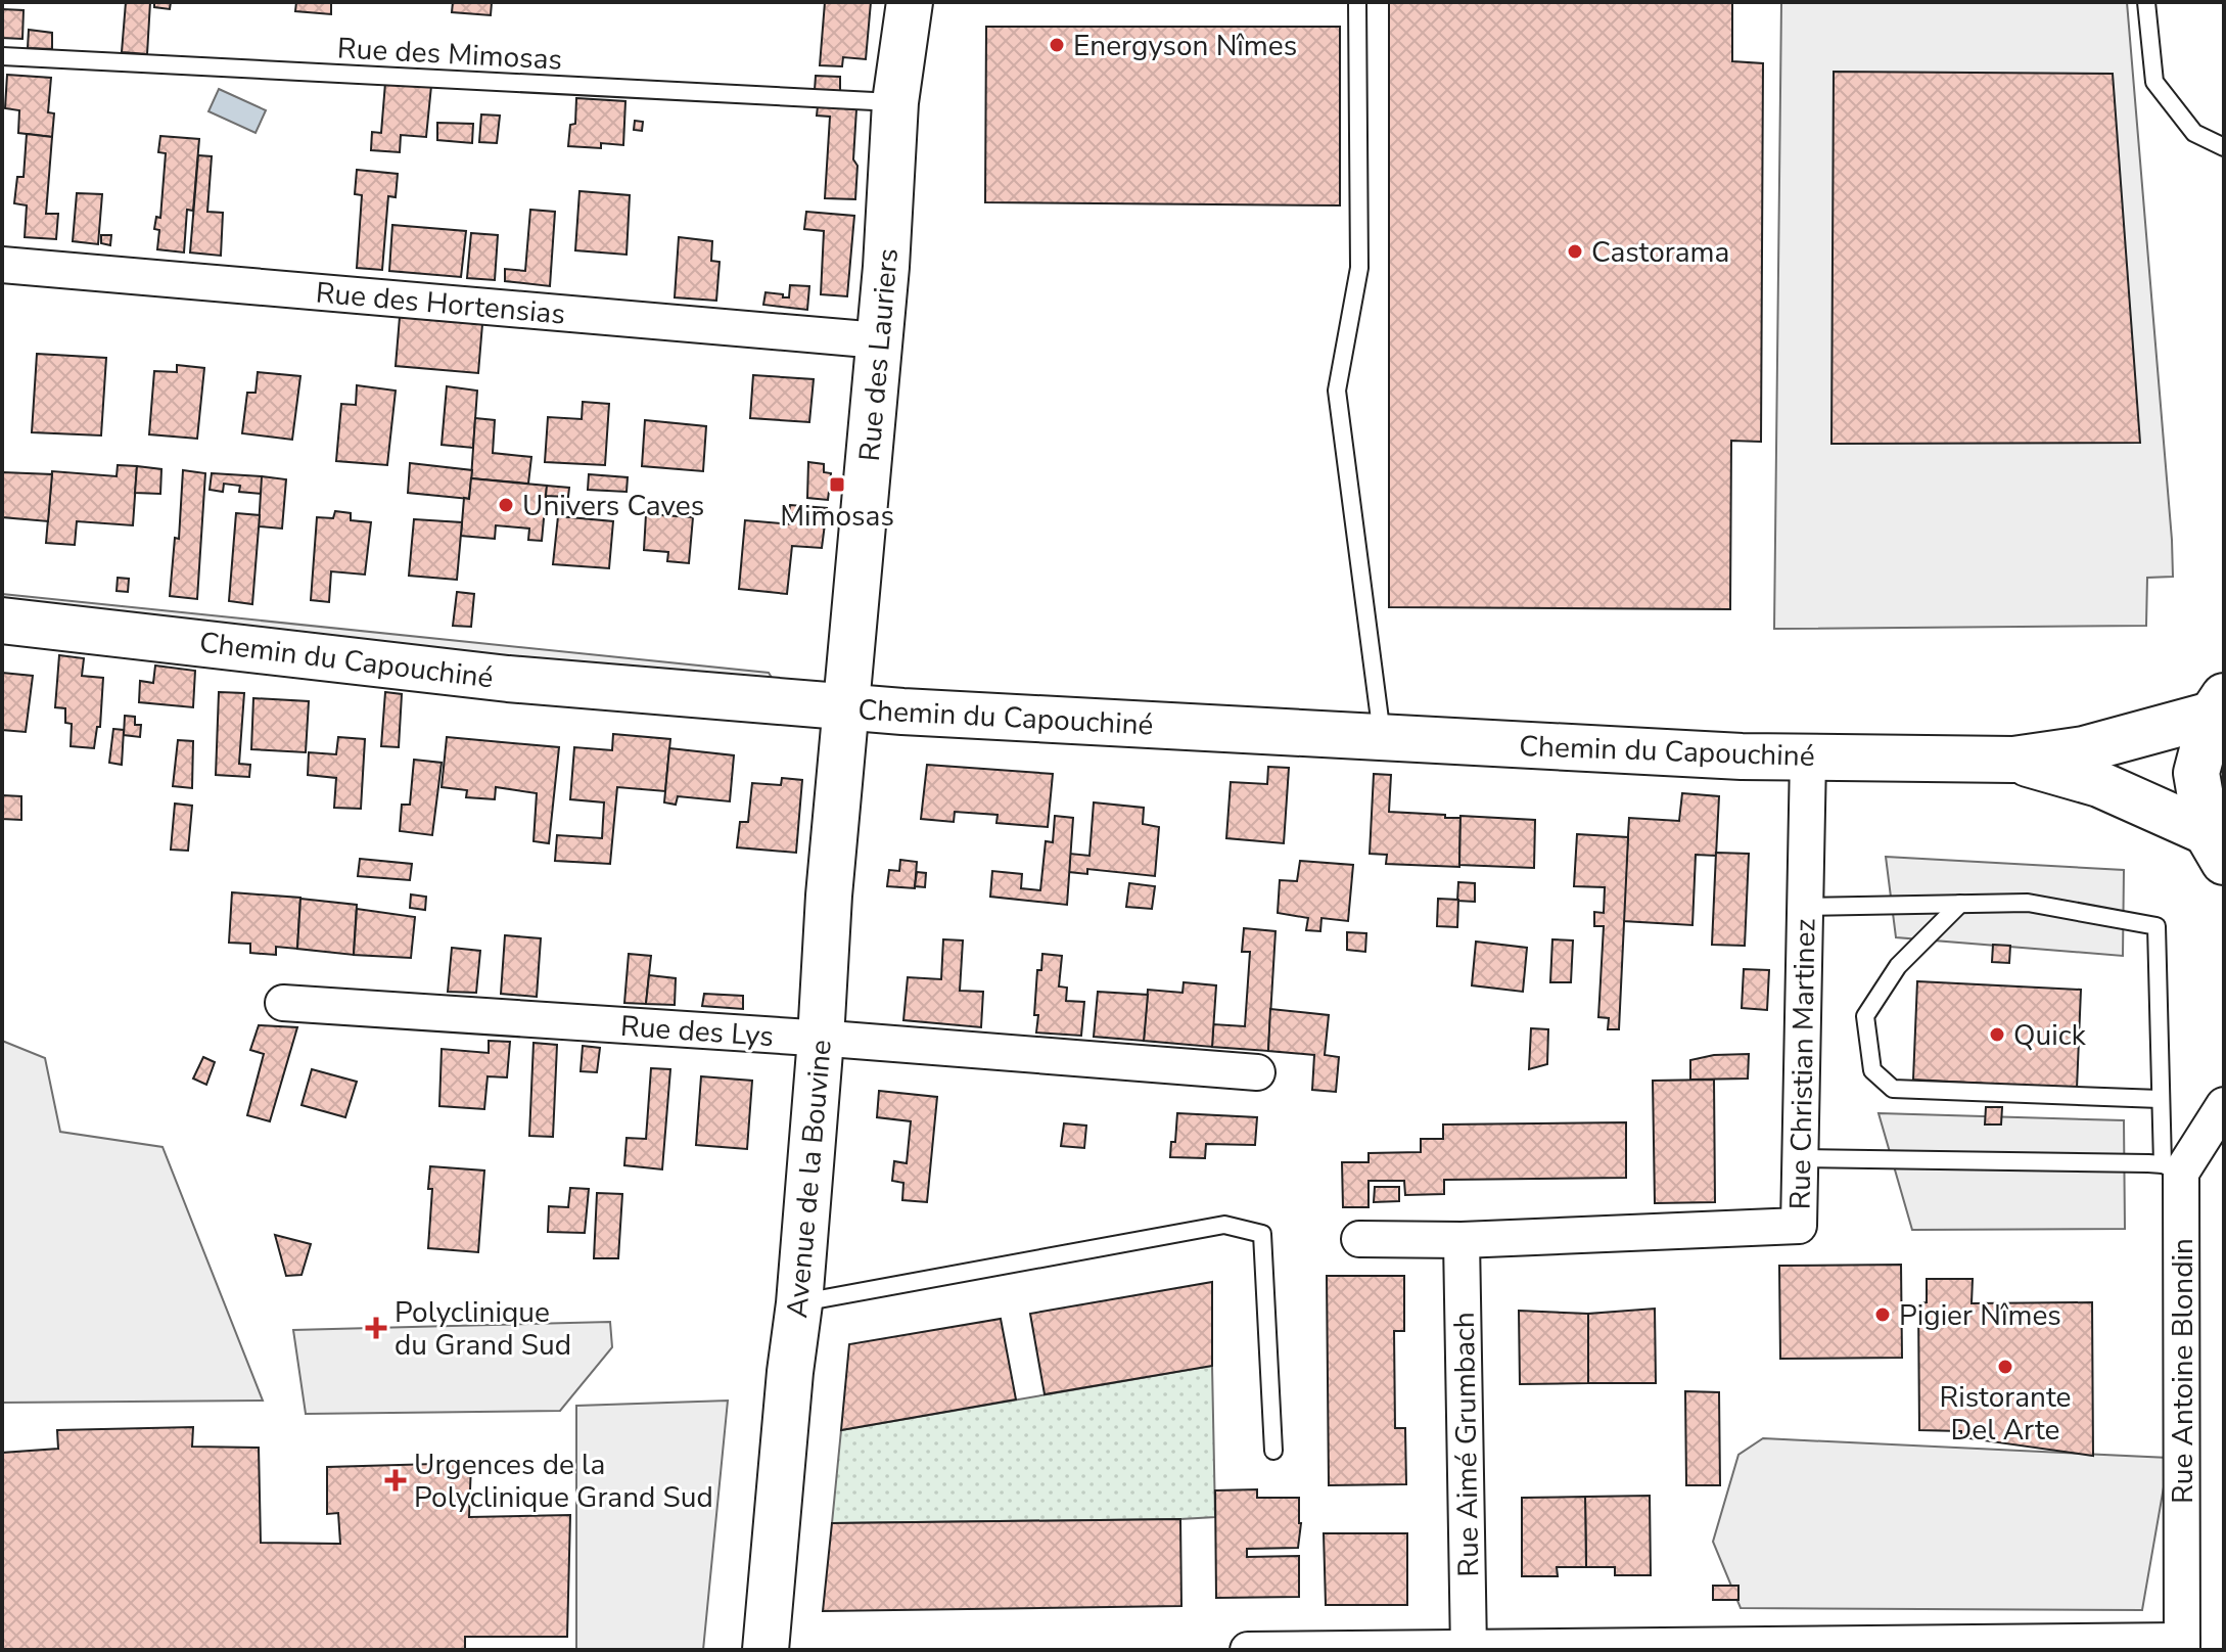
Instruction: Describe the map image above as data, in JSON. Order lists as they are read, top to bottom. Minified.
{"streets":{"street":["Rue des Hortensias","Rue des Lauriers","Chemin du Capouchiné","Rue des Lys","Rue Christian Martinez","Avenue de la Bouvine","Rue Antoine Blondin","Rue Aimé Grumbach"],"lane":["Rue des Mimosas"]},"crossings":[["Rue des Mimosas","Rue des Lauriers"],["Rue des Hortensias","Rue des Lauriers"],["Rue des Lauriers","Chemin du Capouchiné"],["Rue des Lauriers","Avenue de la Bouvine"],["Chemin du Capouchiné","Rue Christian Martinez"],["Chemin du Capouchiné","Avenue de la Bouvine"],["Rue des Lys","Avenue de la Bouvine"],["Rue Christian Martinez","Rue Aimé Grumbach"]],"places":{"other":["Energyson Nîmes","Castorama","Univers Caves","Quick","Pigier Nîmes","Ristorante Del Arte"],"transit":["Mimosas"],"health":["Polyclinique du Grand Sud","Urgences de la Polyclinique Grand Sud"]}}
